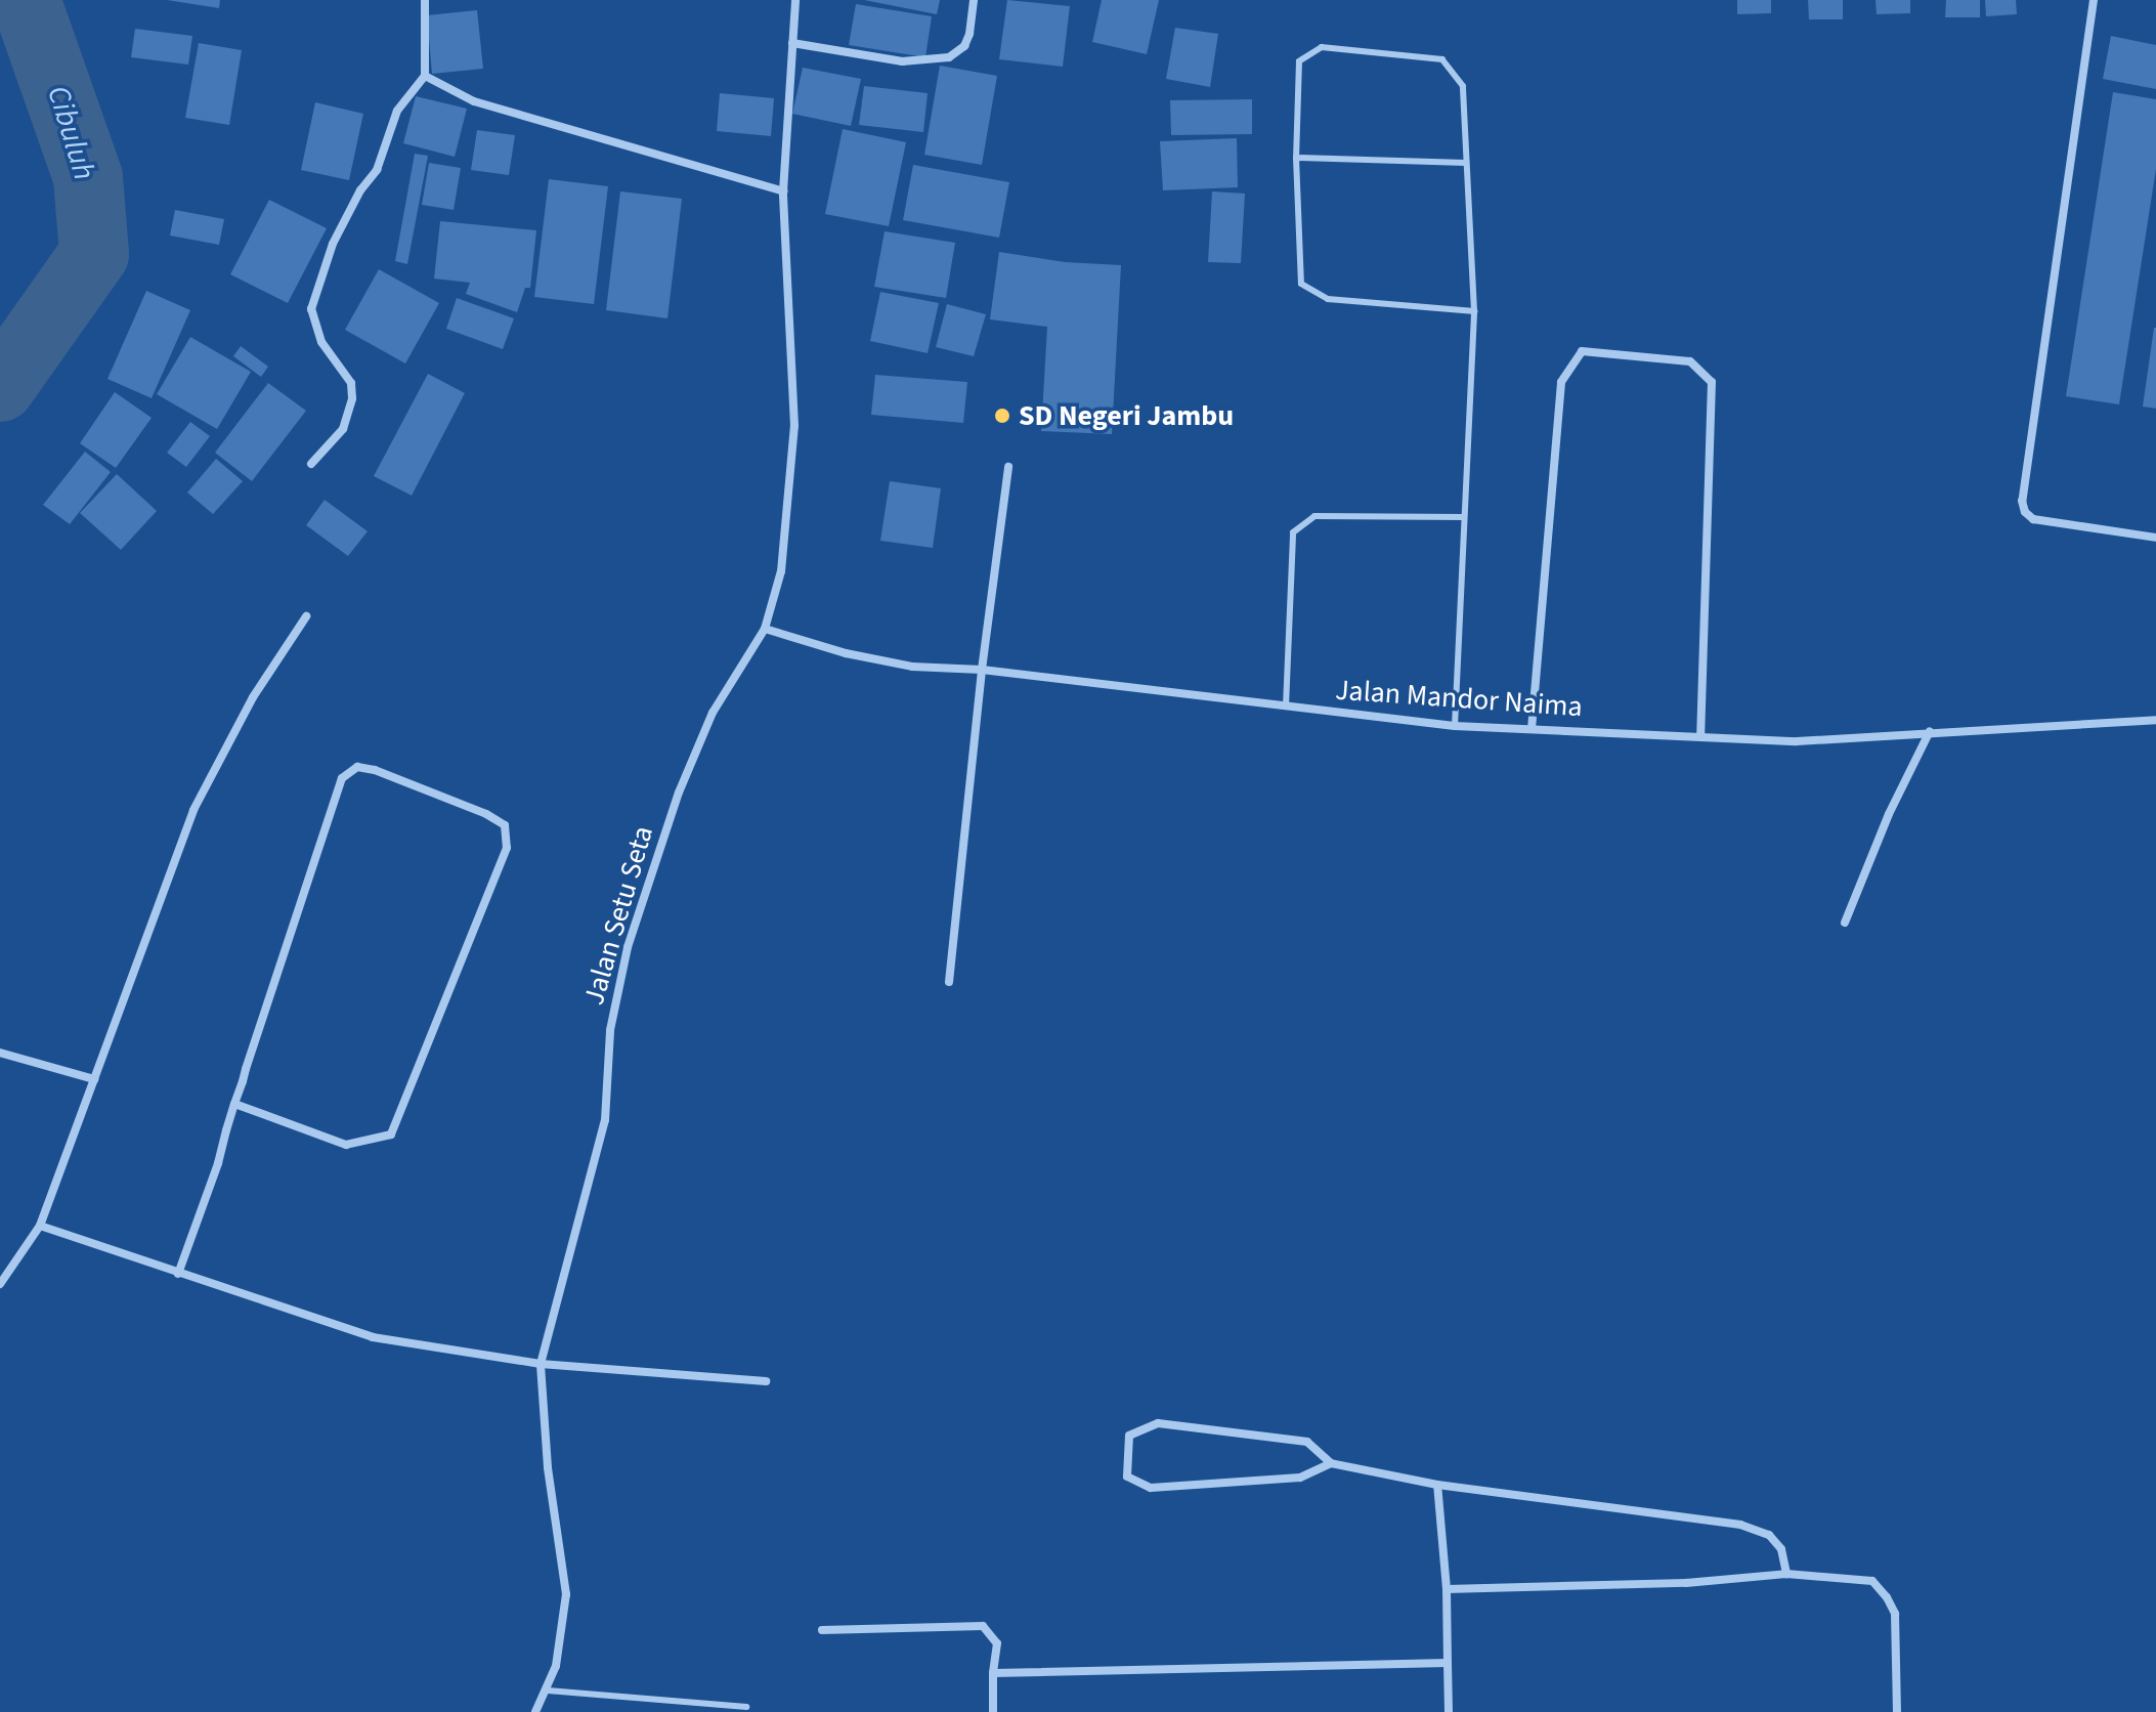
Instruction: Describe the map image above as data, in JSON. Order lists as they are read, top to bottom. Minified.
{"streets":{"street":["Jalan Mandor Naima","Jalan Setu Seta"]},"crossings":[["Jalan Mandor Naima","Jalan Setu Seta"]],"water":["Cibuluh"],"places":["SD Negeri Jambu"]}
